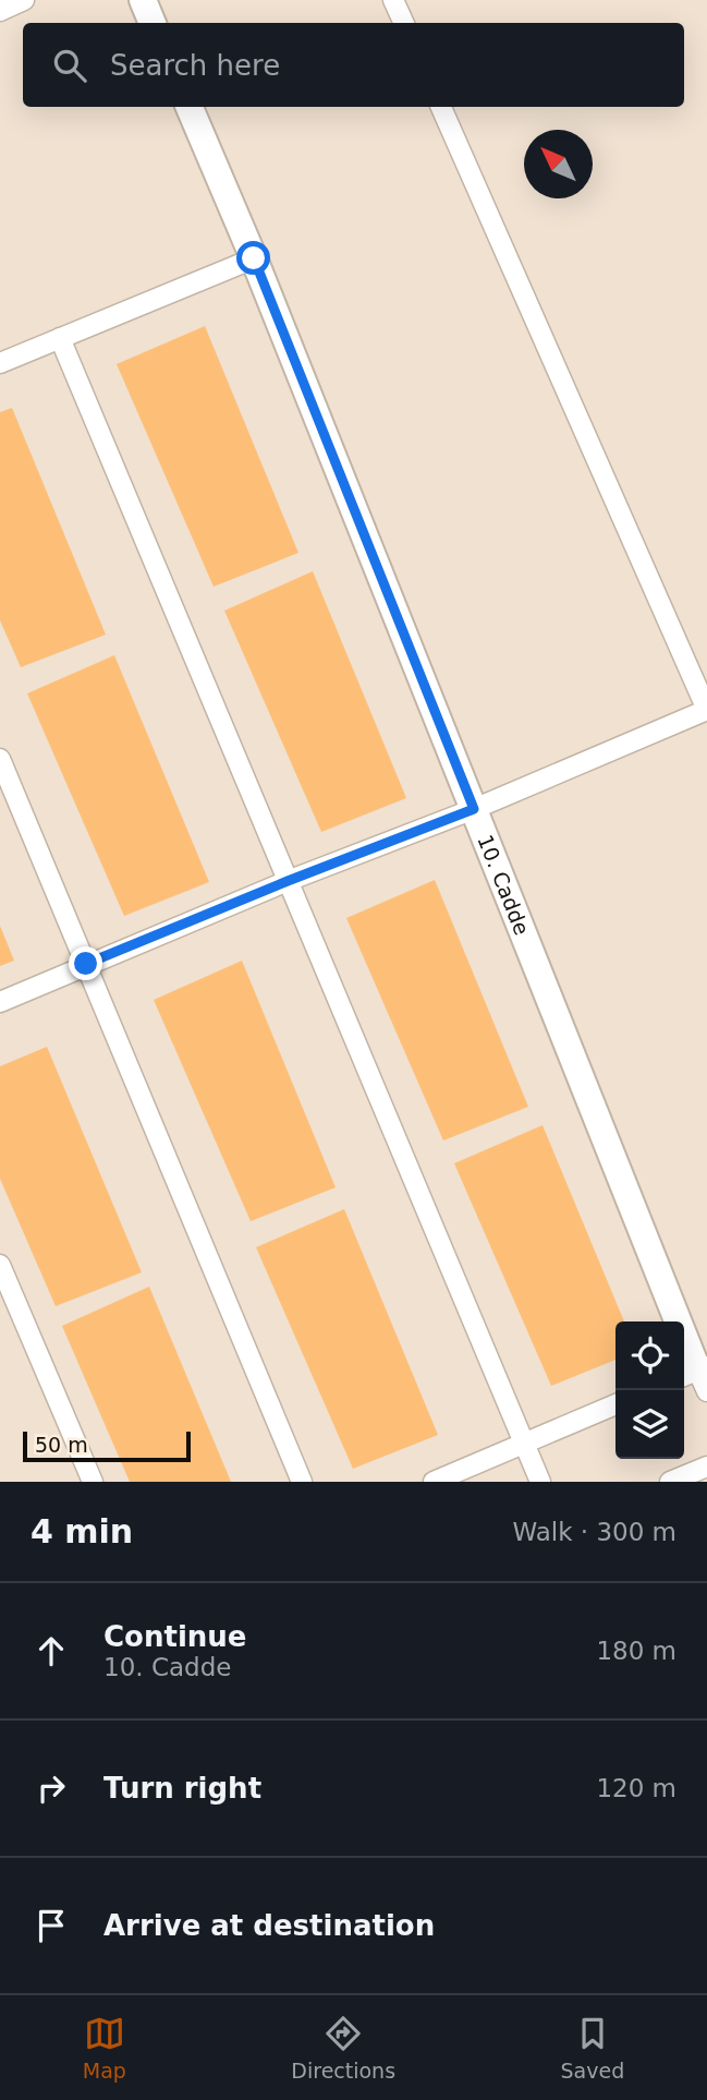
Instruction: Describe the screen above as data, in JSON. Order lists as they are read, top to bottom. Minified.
{"streets":{"street":["10. Cadde"]},"scale_bar":"50 m","north":"top left","page":{"search":"Search here","scale":"50 m","heading":["4 min","Walk · 300 m"],"list":[["Continue","10. Cadde","180 m"],["Turn right","120 m"],"Arrive at destination"],"nav":["Map","Directions","Saved"]}}
